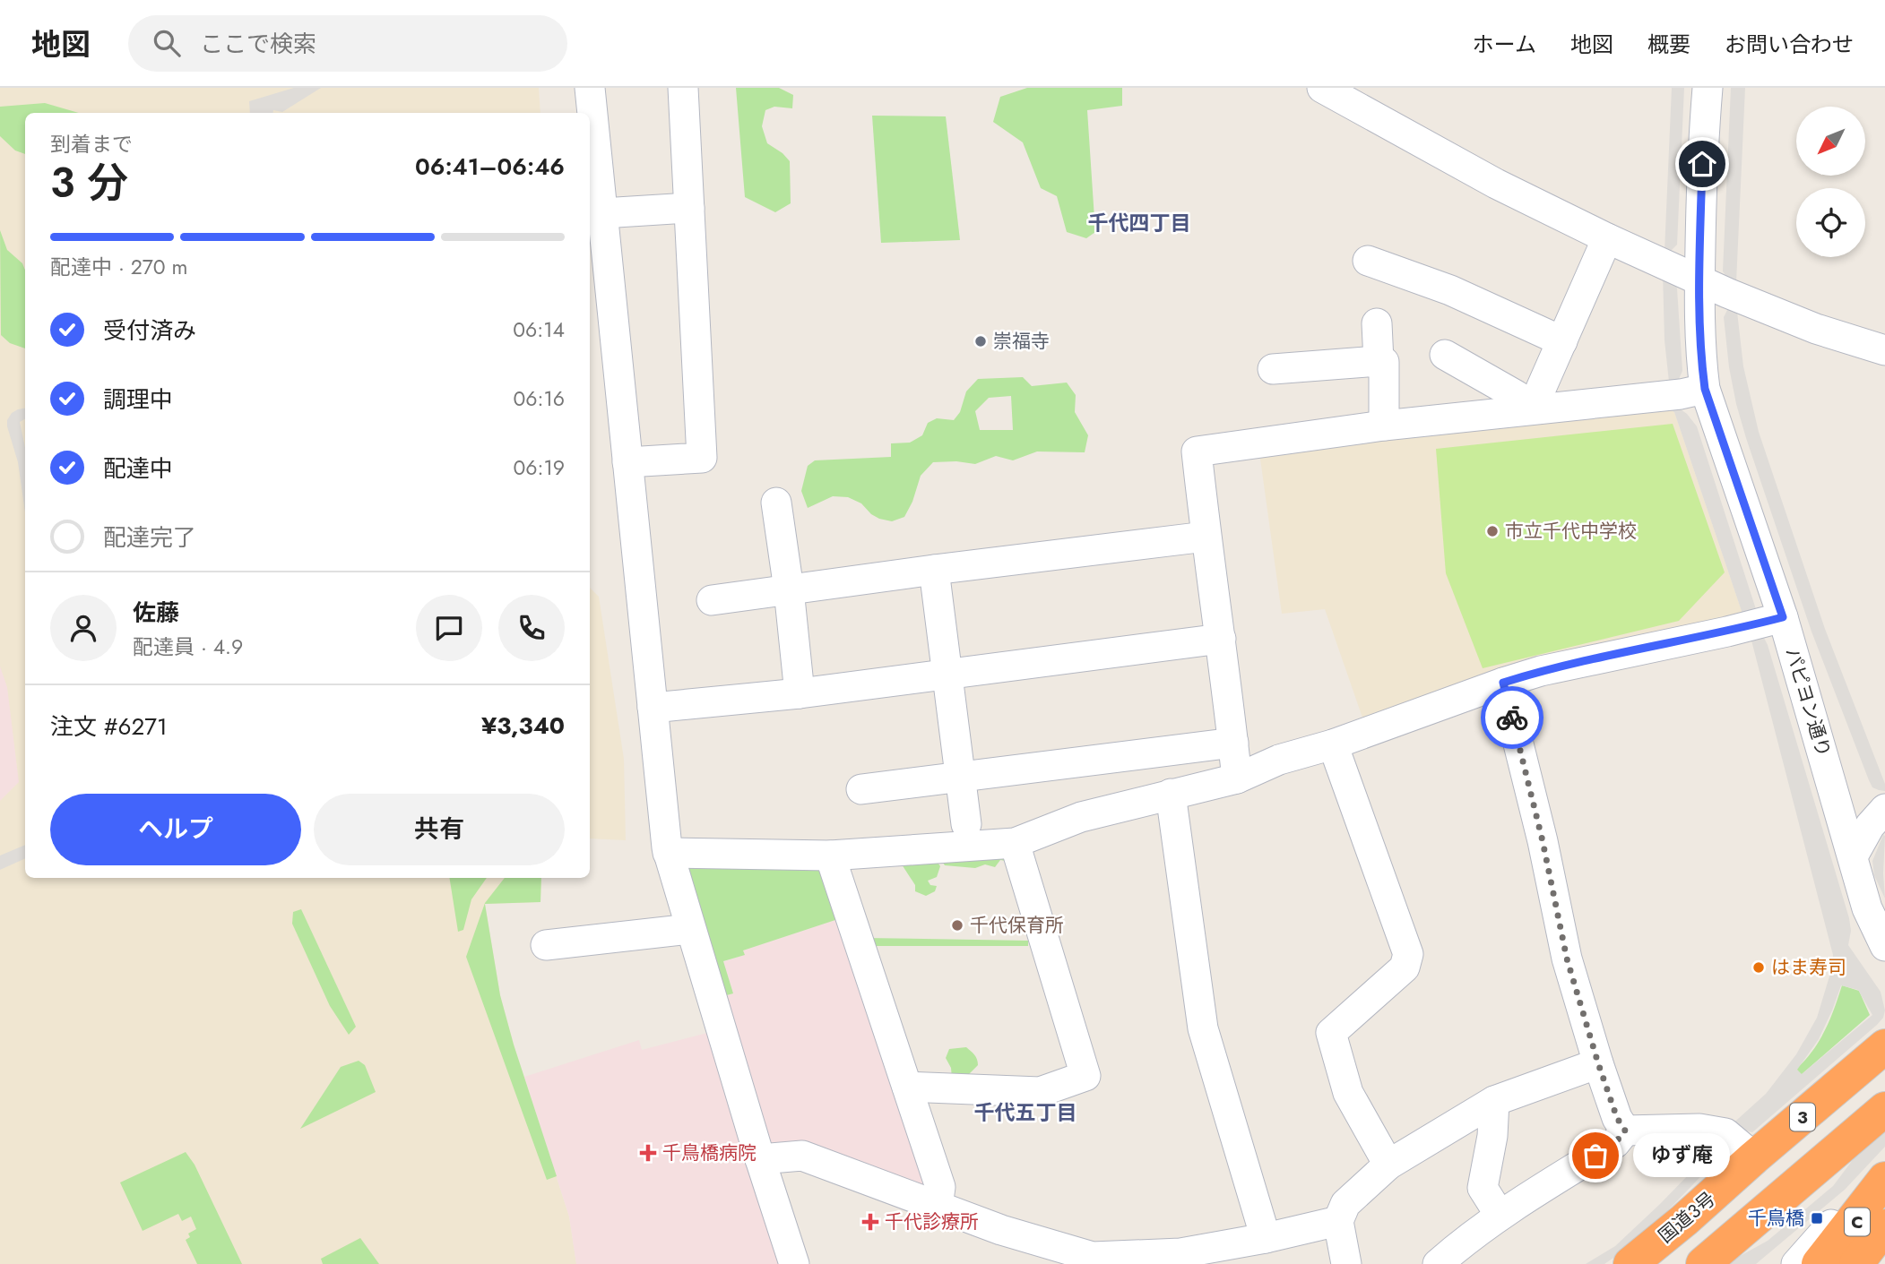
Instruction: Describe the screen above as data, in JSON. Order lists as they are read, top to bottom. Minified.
{"streets":{"highway":["3","国道3号","C"],"street":["パピヨン通り"]},"districts":["千代四丁目","千代五丁目"],"places":{"other":["崇福寺","市立千代中学校","千代保育所","はま寿司","ゆず庵"],"health":["千鳥橋病院","千代診療所"],"transit":["千鳥橋"]},"north":"bottom left","page":{"header":"地図","search":"ここで検索","nav":["ホーム","地図","概要","お問い合わせ"],"heading":["3 分","到着まで","06:41–06:46"],"panel":["佐藤","配達員 · 4.9","注文 #6271","¥3,340"],"bar":"配達中 · 270 m","list":[["受付済み","06:14"],["調理中","06:16"],["配達中","06:19"],"配達完了"],"buttons":["ヘルプ","共有"],"bubble":"ゆず庵"}}
